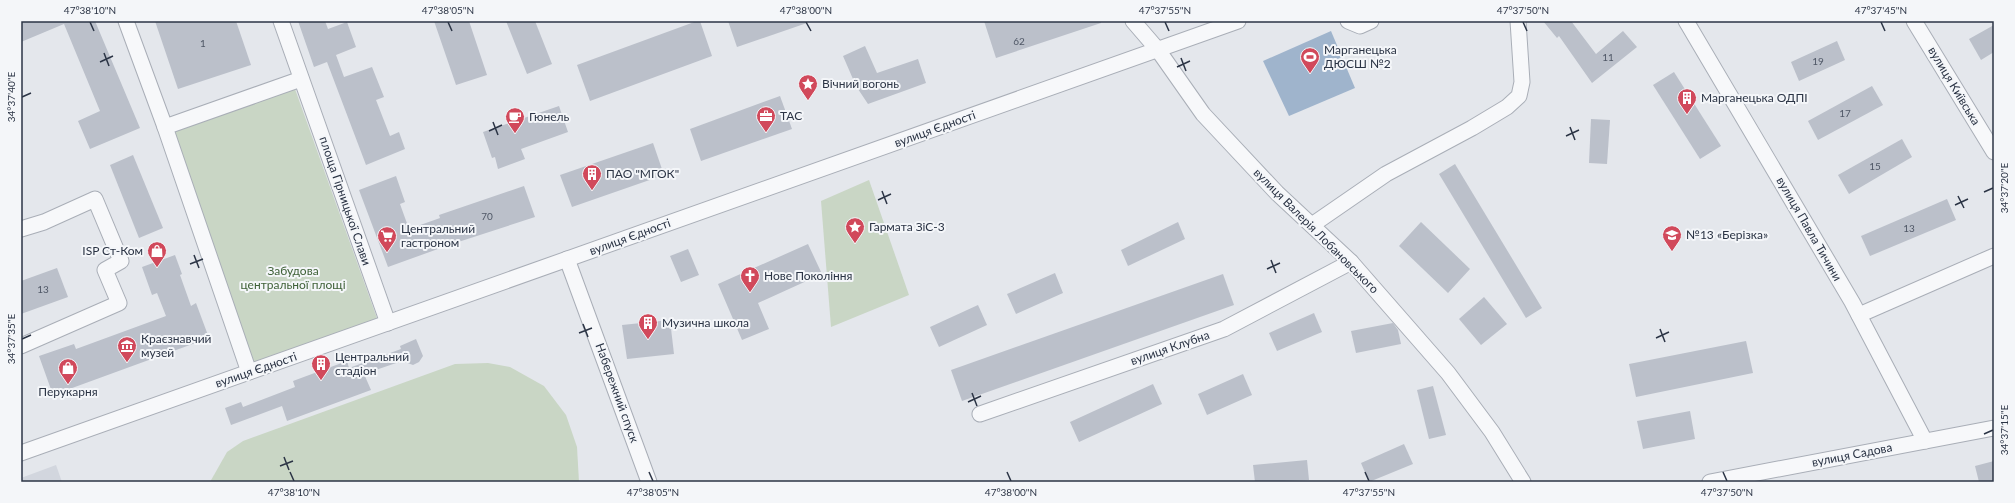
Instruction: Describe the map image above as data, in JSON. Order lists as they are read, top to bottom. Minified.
{"streets":{"street":["вулиця Київська","вулиця Єдності","площа Гірницької Слави","вулиця Павла Тичини","вулиця Валерія Лобановського","вулиця Клубна","Набережний спуск","вулиця Садова"]},"crossings":[["вулиця Єдності","площа Гірницької Слави"],["вулиця Єдності","вулиця Валерія Лобановського"],["вулиця Єдності","Набережний спуск"],["вулиця Павла Тичини","вулиця Садова"],["вулиця Валерія Лобановського","вулиця Клубна"]],"parks":["Забудова центральної площі"],"places":{"sports":["Марганецька ДЮСШ №2"],"place":["Вічний вогонь","Гармата ЗіС-3"],"building":["Марганецька ОДПІ","ПАО \"МГОК\"","Музична школа","Центральний стадіон"],"office":["ТАС"],"cafe":["Гюнель"],"school or university":["№13 «Берізка»"],"supermarket":["Центральний гастроном"],"shop":["ISP Ст-Ком","Перукарня"],"church":["Нове Покоління"],"museum":["Краєзнавчий музей"]},"house_numbers":["62","1","11","19","17","15","70","13","13"],"coordinates":["47°38'10\"N","47°38'05\"N","47°38'00\"N","47°37'55\"N","47°37'50\"N","47°37'45\"N","34°37'40\"E","34°37'20\"E","34°37'35\"E","34°37'15\"E"]}
